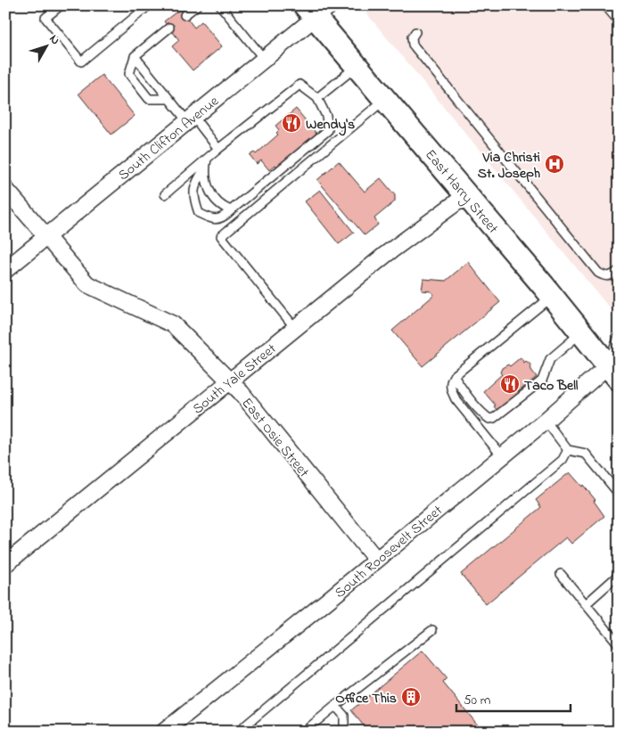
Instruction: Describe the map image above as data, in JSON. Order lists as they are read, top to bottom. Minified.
{"streets":{"main road":["East Harry Street"],"street":["South Clifton Avenue","South Yale Street","East Osie Street","South Roosevelt Street"]},"crossings":[["South Clifton Avenue","East Harry Street"],["South Clifton Avenue","East Osie Street"],["East Harry Street","South Yale Street"],["East Harry Street","South Roosevelt Street"],["South Yale Street","East Osie Street"],["East Osie Street","South Roosevelt Street"]],"places":{"restaurant":["Wendy's","Taco Bell"],"hospital":["Via Christi St. Joseph"],"building":["Office This"]},"scale_bar":"50 m","north":"top right"}
